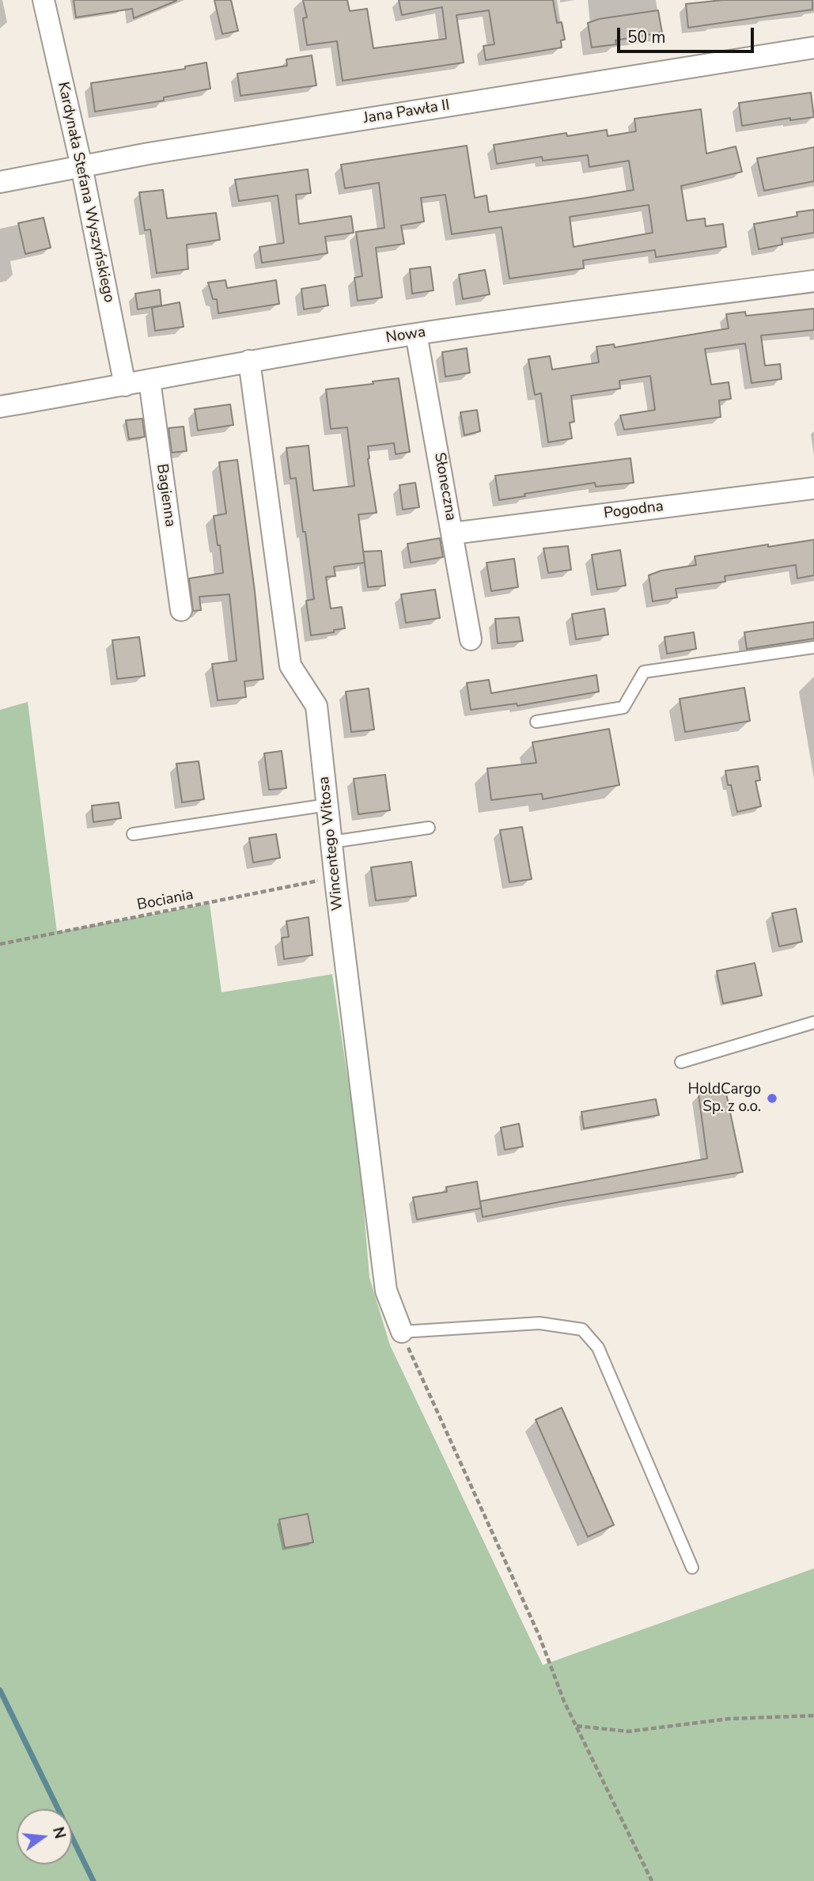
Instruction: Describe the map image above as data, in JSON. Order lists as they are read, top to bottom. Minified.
{"streets":{"street":["Jana Pawła II","Kardynała Stefana Wyszyńskiego","Nowa","Słoneczna","Bagienna","Pogodna","Wincentego Witosa"],"path":["Bociania"]},"crossings":[["Jana Pawła II","Kardynała Stefana Wyszyńskiego"],["Kardynała Stefana Wyszyńskiego","Nowa"],["Nowa","Słoneczna"],["Nowa","Bagienna"],["Nowa","Wincentego Witosa"],["Słoneczna","Pogodna"],["Wincentego Witosa","Bociania"]],"places":["HoldCargo Sp. z o.o."],"scale_bar":"50 m","north":"right"}
